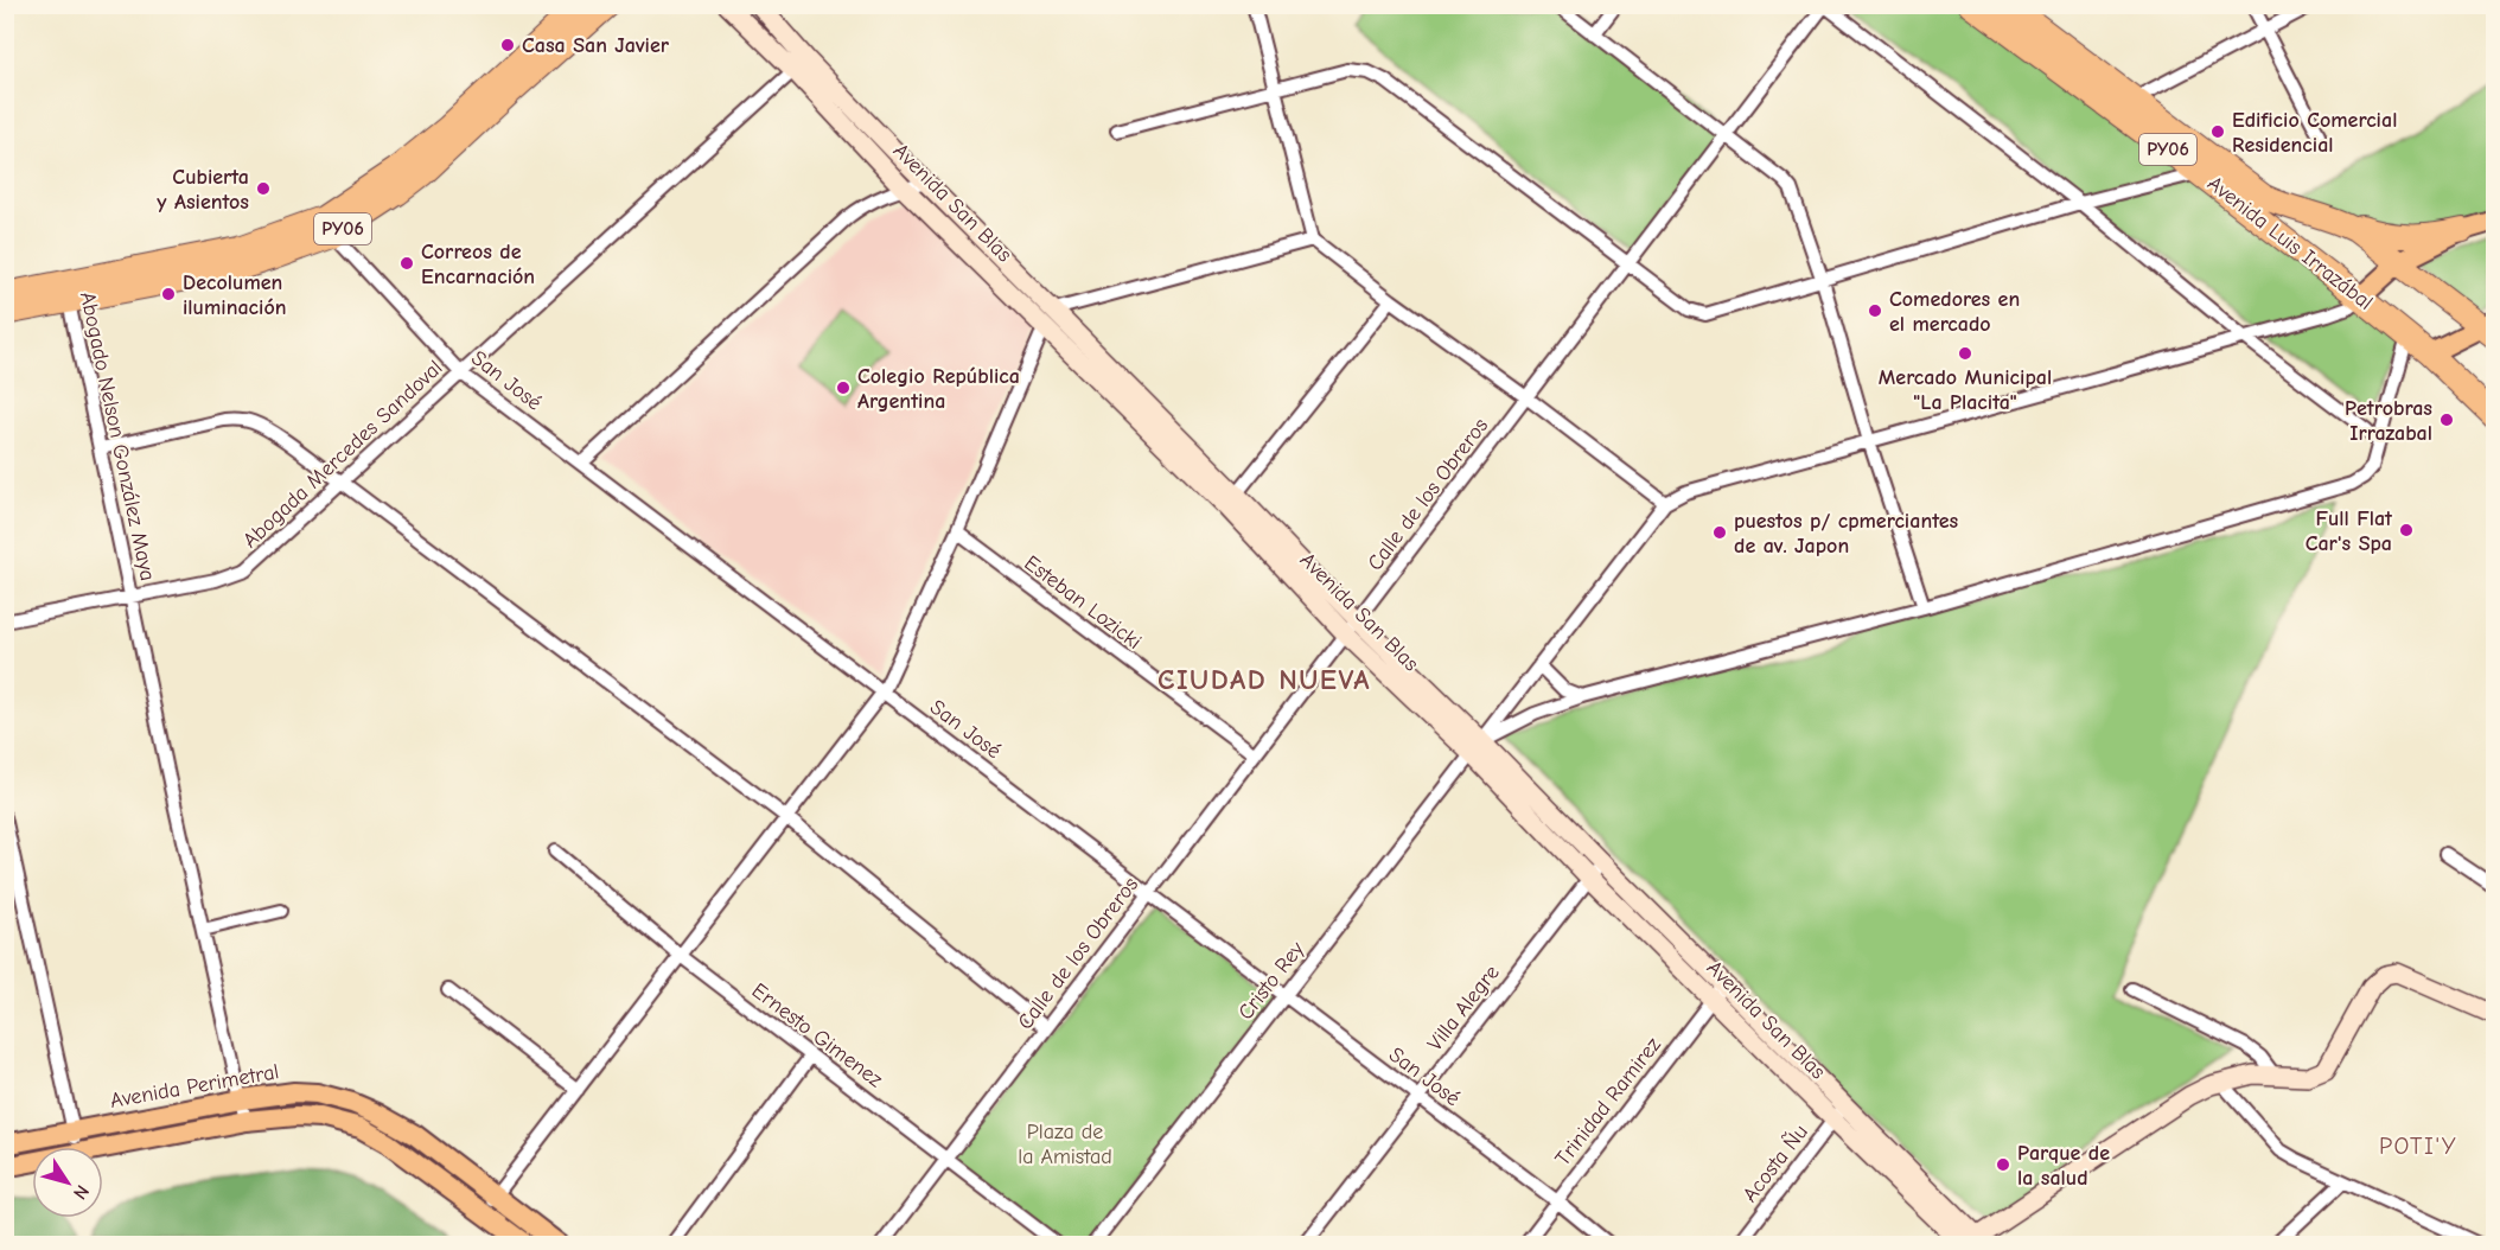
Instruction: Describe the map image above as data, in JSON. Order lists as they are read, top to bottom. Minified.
{"streets":{"highway":["PY06","Avenida Luis Irrazábal"],"main road":["Avenida Perimetral"],"street":["Avenida San Blas","San José","Abogado Nelson González Maya","Abogada Mercedes Sandoval","Calle de los Obreros","Esteban Lozicki","Cristo Rey","Villa Alegre","Ernesto Gimenez","Trinidad Ramirez","Acosta Ñu"]},"crossings":[["PY06","San José"],["PY06","Abogado Nelson González Maya"],["Avenida San Blas","Abogada Mercedes Sandoval"],["Avenida San Blas","Calle de los Obreros"],["Avenida San Blas","Cristo Rey"],["Avenida San Blas","Villa Alegre"],["Avenida San Blas","Trinidad Ramirez"],["Avenida San Blas","Acosta Ñu"],["San José","Abogada Mercedes Sandoval"],["San José","Calle de los Obreros"],["San José","Cristo Rey"],["San José","Villa Alegre"],["San José","Trinidad Ramirez"],["Abogado Nelson González Maya","Abogada Mercedes Sandoval"],["Abogado Nelson González Maya","Avenida Perimetral"],["Calle de los Obreros","Esteban Lozicki"],["Calle de los Obreros","Ernesto Gimenez"]],"districts":["CIUDAD NUEVA","POTI'Y"],"parks":["Plaza de la Amistad"],"places":["Casa San Javier","Edificio Comercial Residencial","Cubierta y Asientos","Correos de Encarnación","Decolumen iluminación","Comedores en el mercado","Mercado Municipal \"La Placita\"","Colegio República Argentina","Petrobras Irrazabal","Full Flat Car's Spa","puestos p/ cpmerciantes de av. Japon","Parque de la salud"],"north":"bottom right"}
